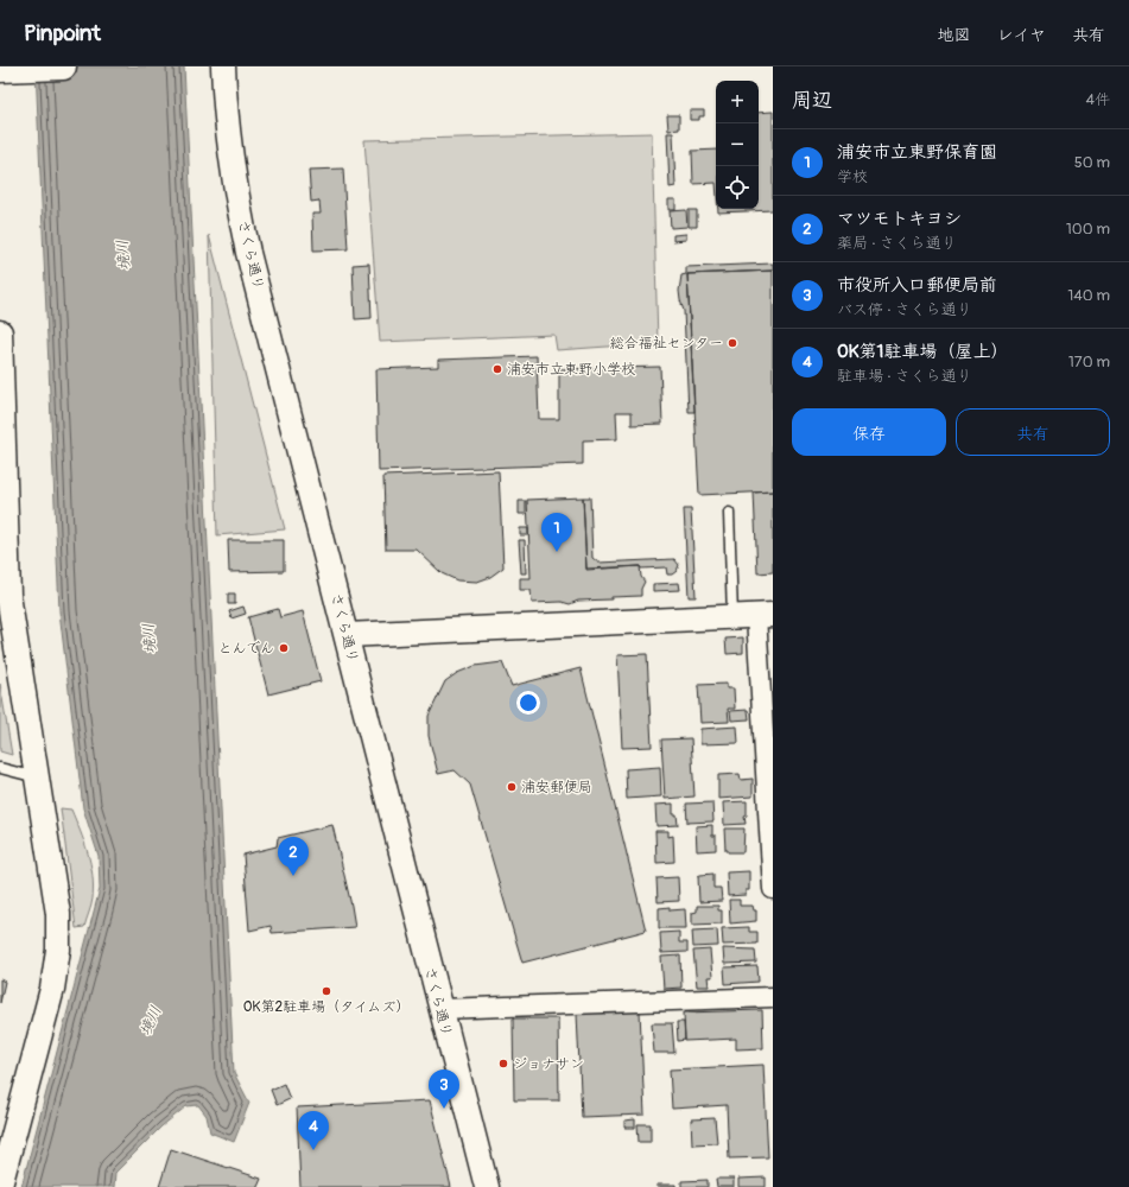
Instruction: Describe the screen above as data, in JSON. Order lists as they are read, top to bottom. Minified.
{"streets":{"street":["さくら通り"]},"water":["境川"],"places":["総合福祉センター","浦安市立東野小学校","とんでん","浦安郵便局","OK第2駐車場（タイムズ）","ジョナサン"],"page":{"header":"Pinpoint","nav":["地図","レイヤ","共有"],"heading":["周辺","4件"],"map_buttons":["+","−"],"list":[{"mark":"1","name":"浦安市立東野保育園","note":"学校","value":"50 m"},{"mark":"2","name":"マツモトキヨシ","note":"薬局 · さくら通り","value":"100 m"},{"mark":"3","name":"市役所入口郵便局前","note":"バス停 · さくら通り","value":"140 m"},{"mark":"4","name":"OK第1駐車場（屋上）","note":"駐車場 · さくら通り","value":"170 m"}],"buttons":["保存","共有"],"pins":["1","2","3","4"]}}
